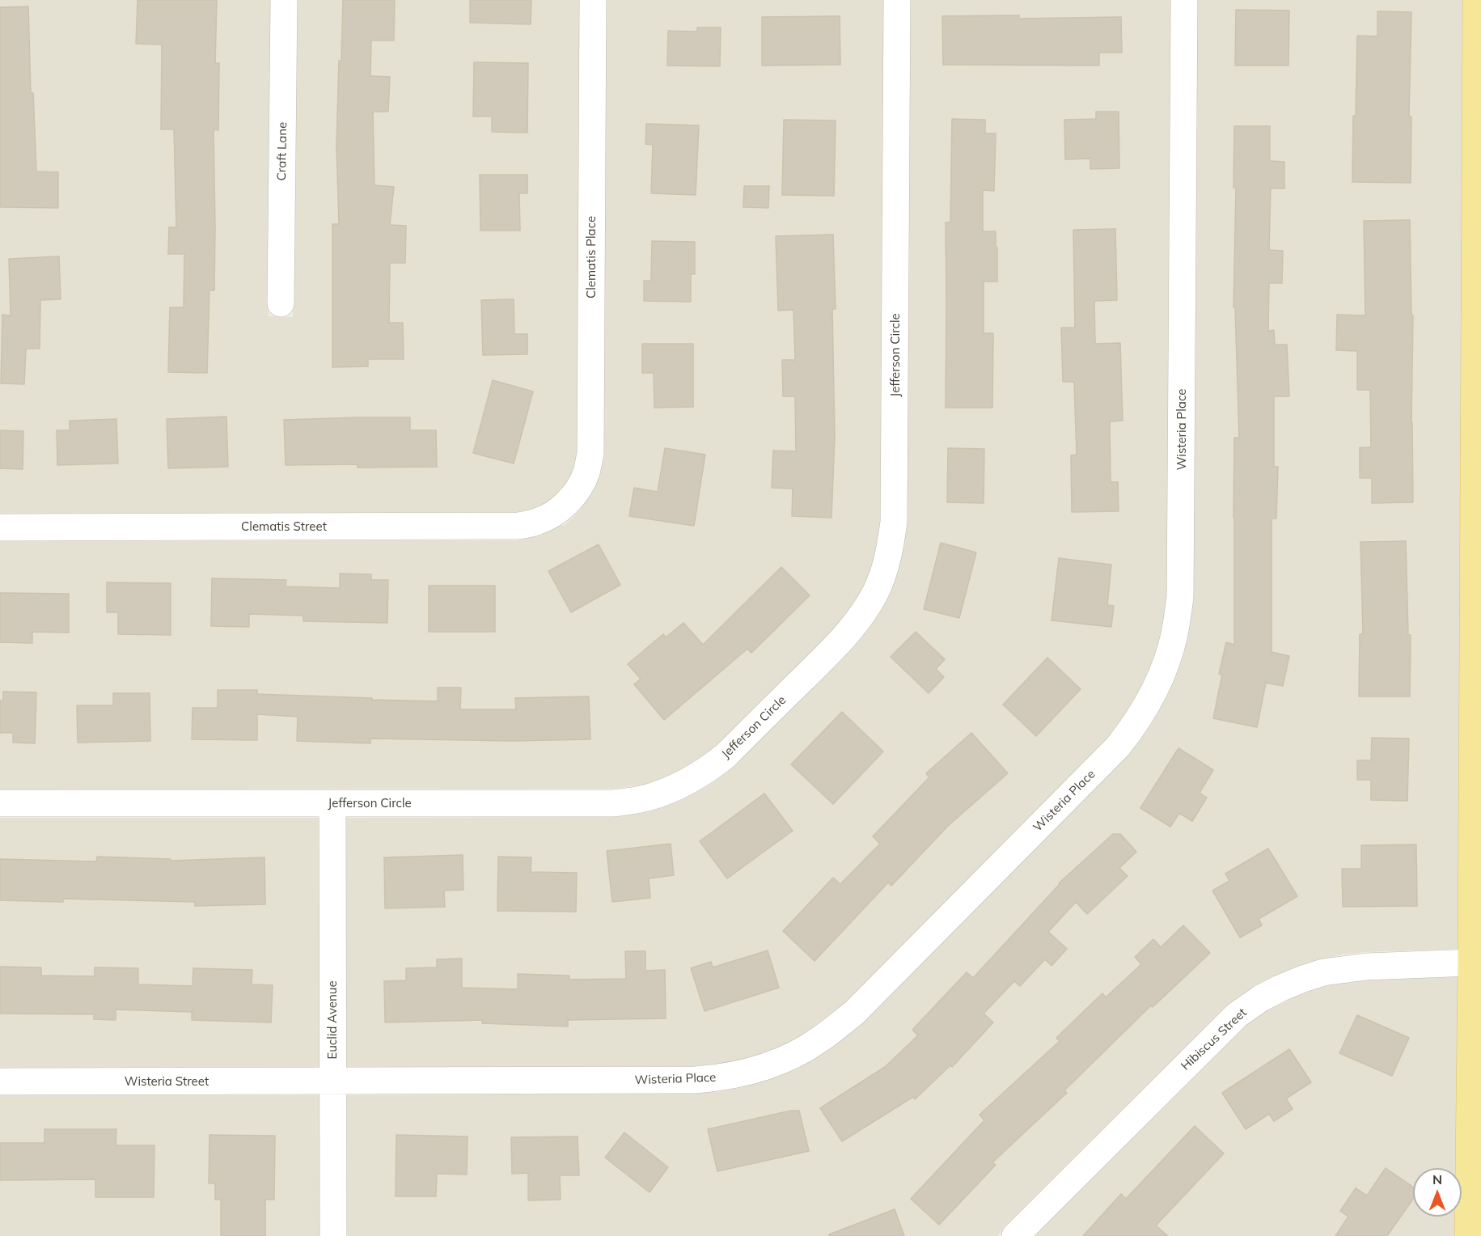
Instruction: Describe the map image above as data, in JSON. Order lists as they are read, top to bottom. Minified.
{"streets":{"street":["Craft Lane","Clematis Place","Jefferson Circle","Wisteria Place","Clematis Street","Euclid Avenue","Hibiscus Street","Wisteria Street"]},"crossings":[["Clematis Place","Clematis Street"],["Jefferson Circle","Euclid Avenue"],["Wisteria Place","Euclid Avenue"],["Wisteria Place","Wisteria Street"],["Euclid Avenue","Wisteria Street"]],"north":"top"}
